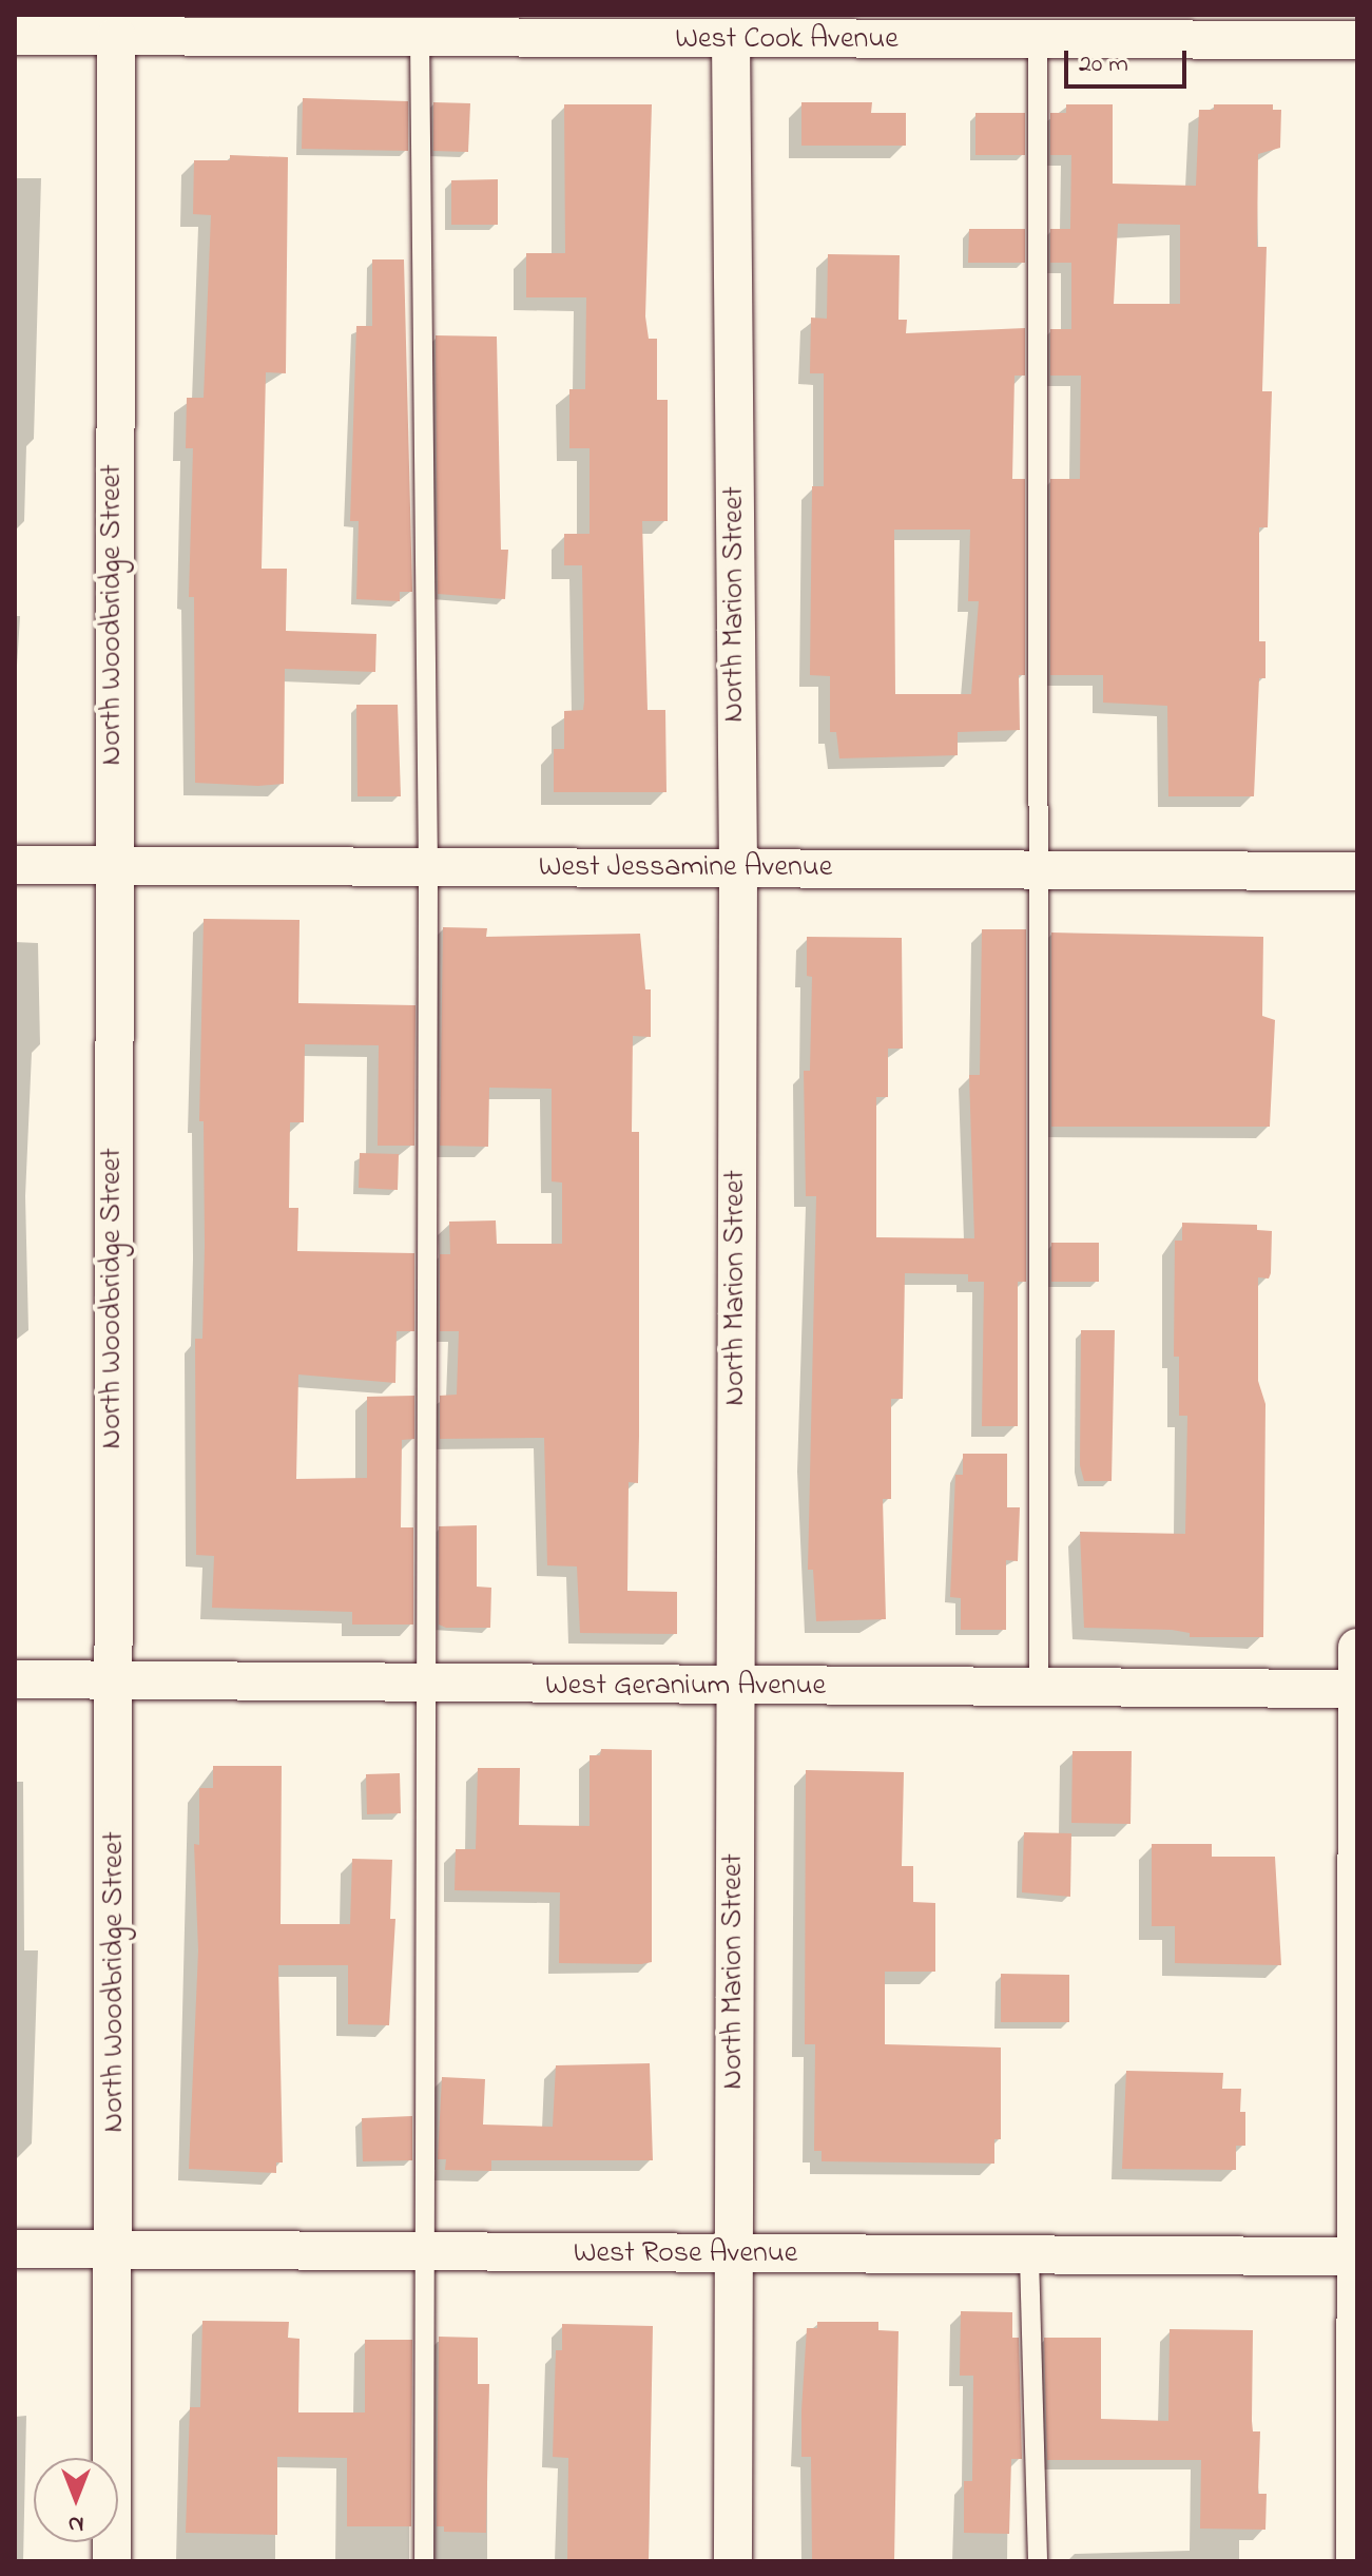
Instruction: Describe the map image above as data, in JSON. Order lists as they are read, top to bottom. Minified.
{"streets":{"street":["West Cook Avenue","North Marion Street","North Woodbridge Street","West Jessamine Avenue","West Geranium Avenue","West Rose Avenue"]},"crossings":[["West Cook Avenue","North Marion Street"],["West Cook Avenue","North Woodbridge Street"],["North Marion Street","West Jessamine Avenue"],["North Marion Street","West Geranium Avenue"],["North Marion Street","West Rose Avenue"],["North Woodbridge Street","West Jessamine Avenue"],["North Woodbridge Street","West Geranium Avenue"],["North Woodbridge Street","West Rose Avenue"]],"scale_bar":"20 m","north":"bottom"}
